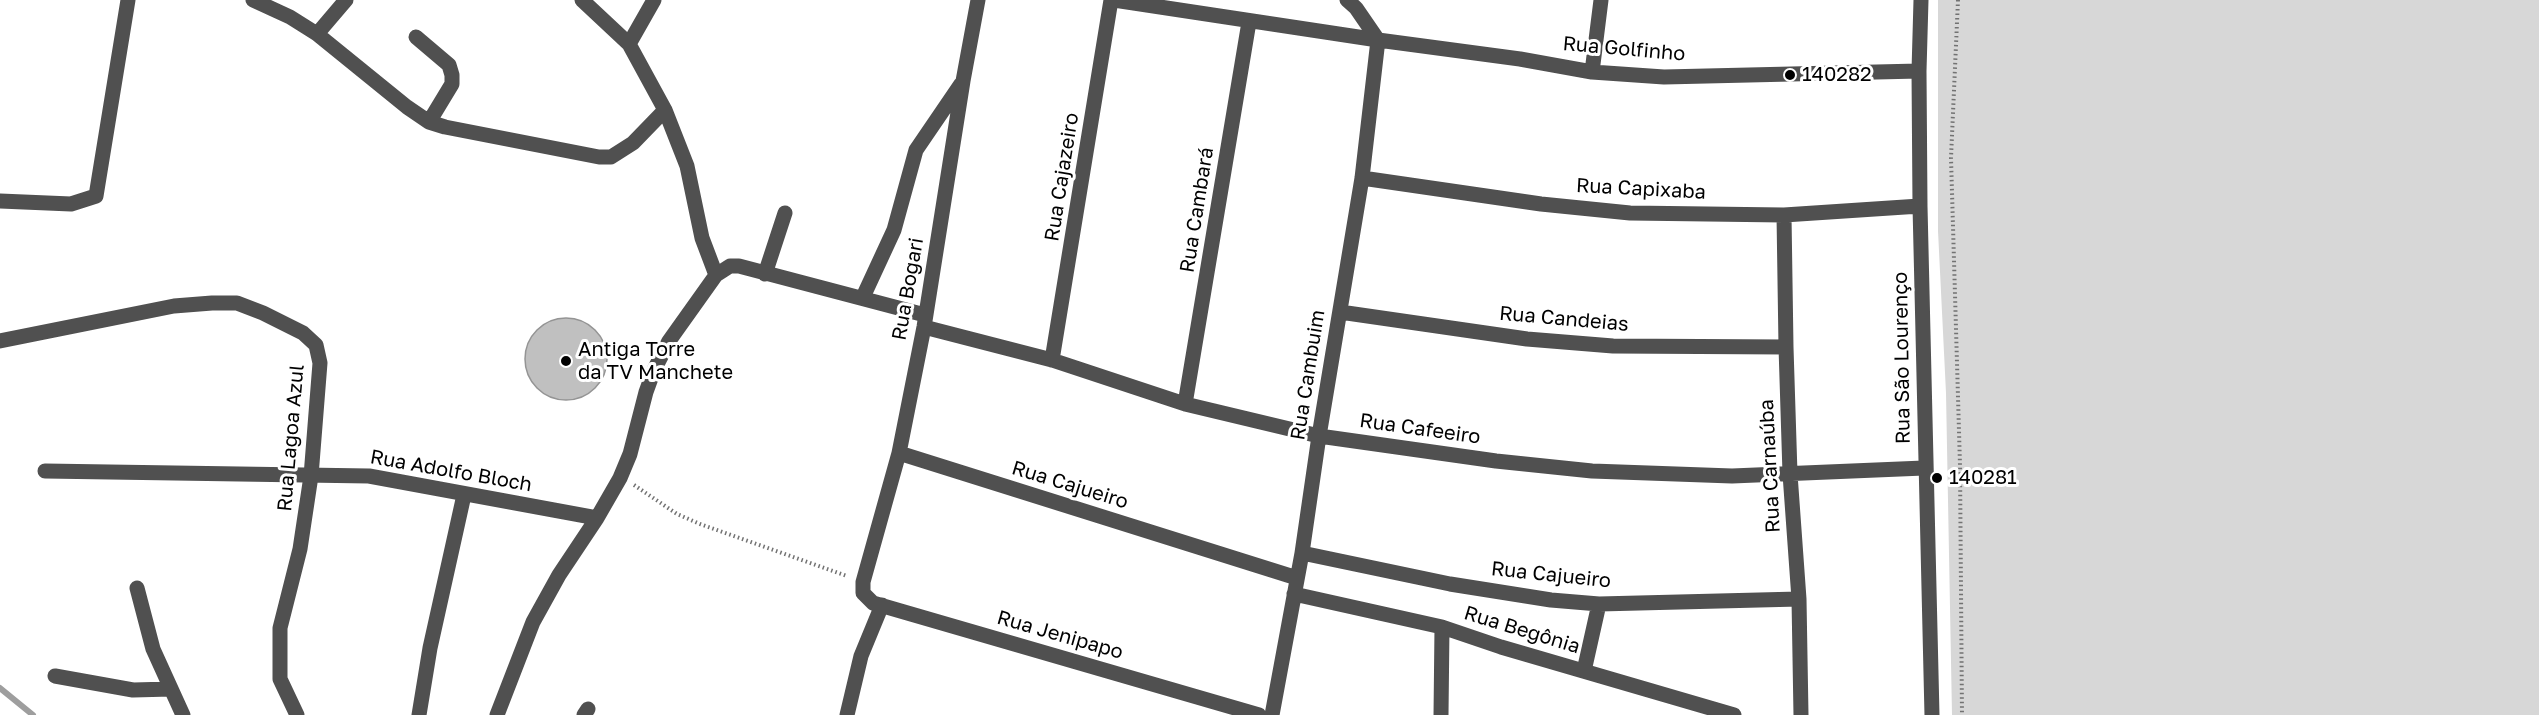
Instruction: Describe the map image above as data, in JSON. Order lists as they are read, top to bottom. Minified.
{"streets":{"street":["Rua Golfinho","Rua Cajazeiro","Rua Capixaba","Rua Cambará","Rua Bogari","Rua Candeias","Rua São Lourenço","Rua Cambuim","Rua Cafeeiro","Rua Lagoa Azul","Rua Carnaúba","Rua Adolfo Bloch","Rua Cajueiro","Rua Begônia","Rua Jenipapo"]},"crossings":[["Rua Golfinho","Rua São Lourenço"],["Rua Golfinho","Rua Cambuim"],["Rua Cajazeiro","Rua Cafeeiro"],["Rua Capixaba","Rua São Lourenço"],["Rua Capixaba","Rua Cambuim"],["Rua Capixaba","Rua Carnaúba"],["Rua Cambará","Rua Cafeeiro"],["Rua Bogari","Rua Cafeeiro"],["Rua Bogari","Rua Cajueiro"],["Rua Bogari","Rua Jenipapo"],["Rua Candeias","Rua Cambuim"],["Rua Candeias","Rua Carnaúba"],["Rua São Lourenço","Rua Cafeeiro"],["Rua Cambuim","Rua Cafeeiro"],["Rua Cambuim","Rua Cajueiro"],["Rua Cambuim","Rua Begônia"],["Rua Cafeeiro","Rua Carnaúba"],["Rua Lagoa Azul","Rua Adolfo Bloch"],["Rua Carnaúba","Rua Cajueiro"]],"places":["140282","Antiga Torre da TV Manchete","140281"]}
